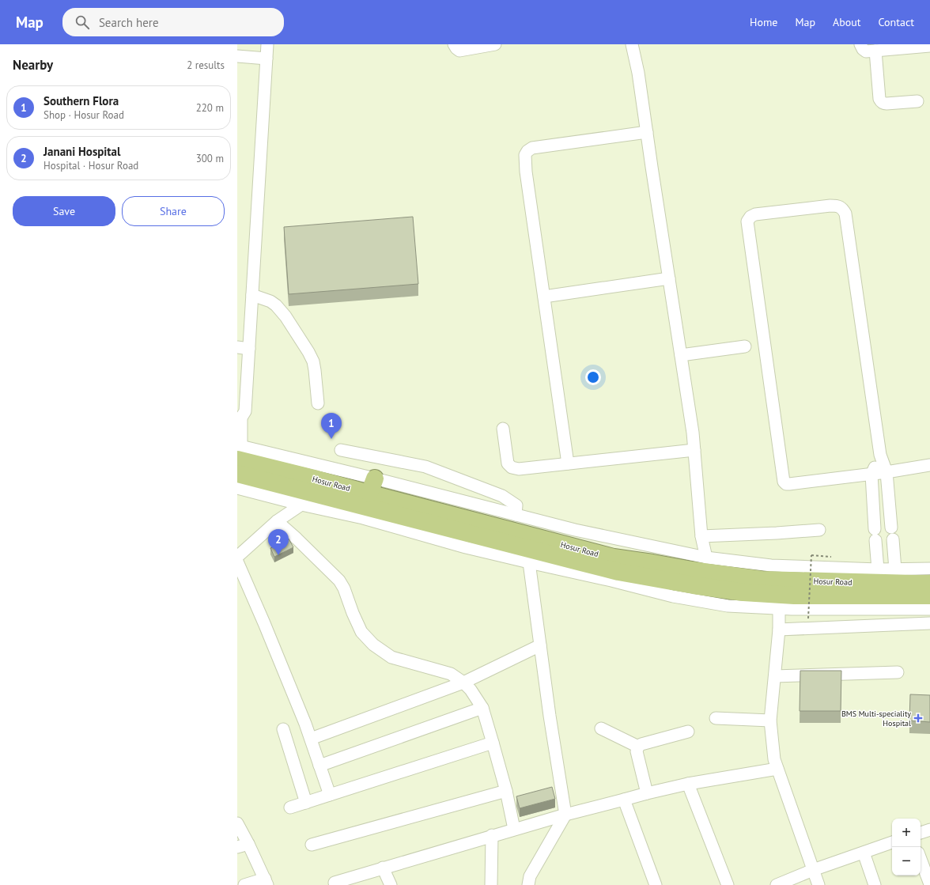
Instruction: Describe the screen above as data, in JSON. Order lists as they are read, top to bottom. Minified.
{"streets":{"highway":["Hosur Road"]},"places":{"health":["BMS Multi-speciality Hospital"]},"page":{"header":"Map","search":"Search here","nav":["Home","Map","About","Contact"],"heading":["Nearby","2 results"],"list":[{"mark":"1","name":"Southern Flora","note":"Shop · Hosur Road","value":"220 m"},{"mark":"2","name":"Janani Hospital","note":"Hospital · Hosur Road","value":"300 m"}],"buttons":["Save","Share"],"pins":["1","2"],"map_buttons":["+","−"]}}
